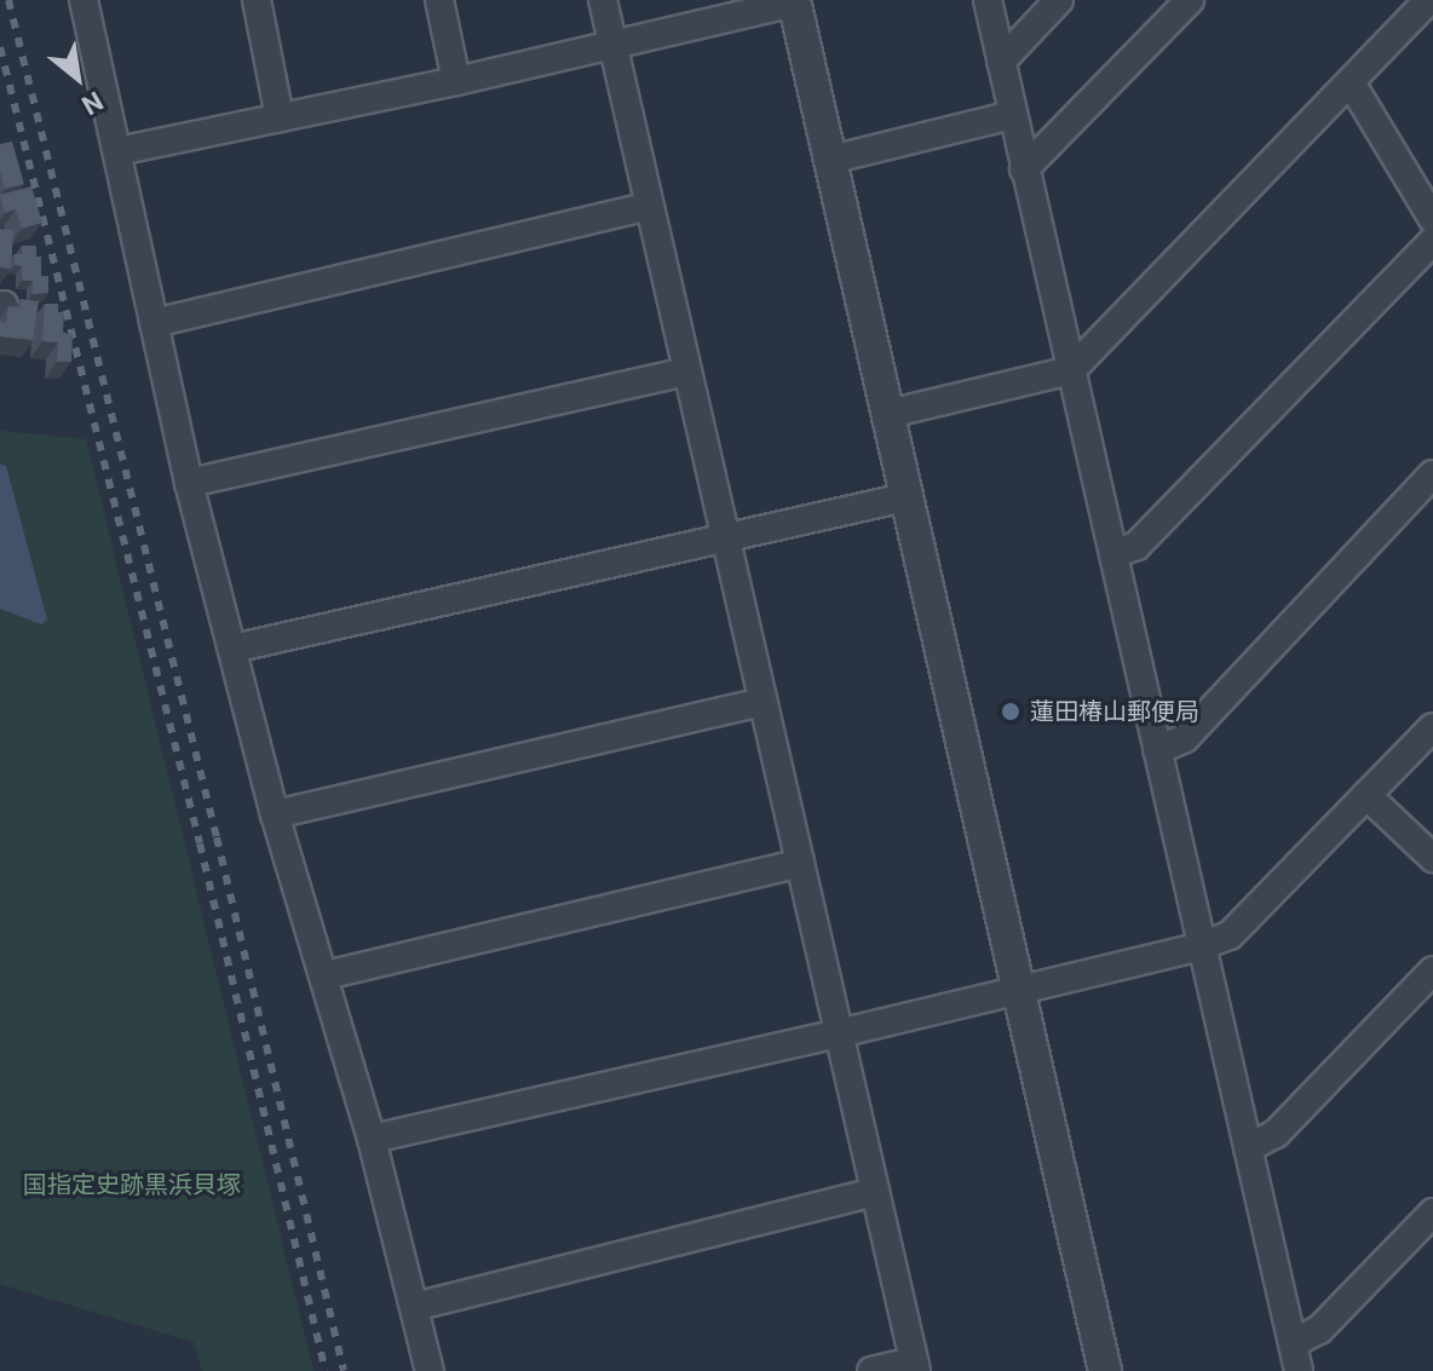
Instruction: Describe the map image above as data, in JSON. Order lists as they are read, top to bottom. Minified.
{"parks":["国指定史跡黒浜貝塚"],"places":["蓮田椿山郵便局"],"north":"bottom right"}
